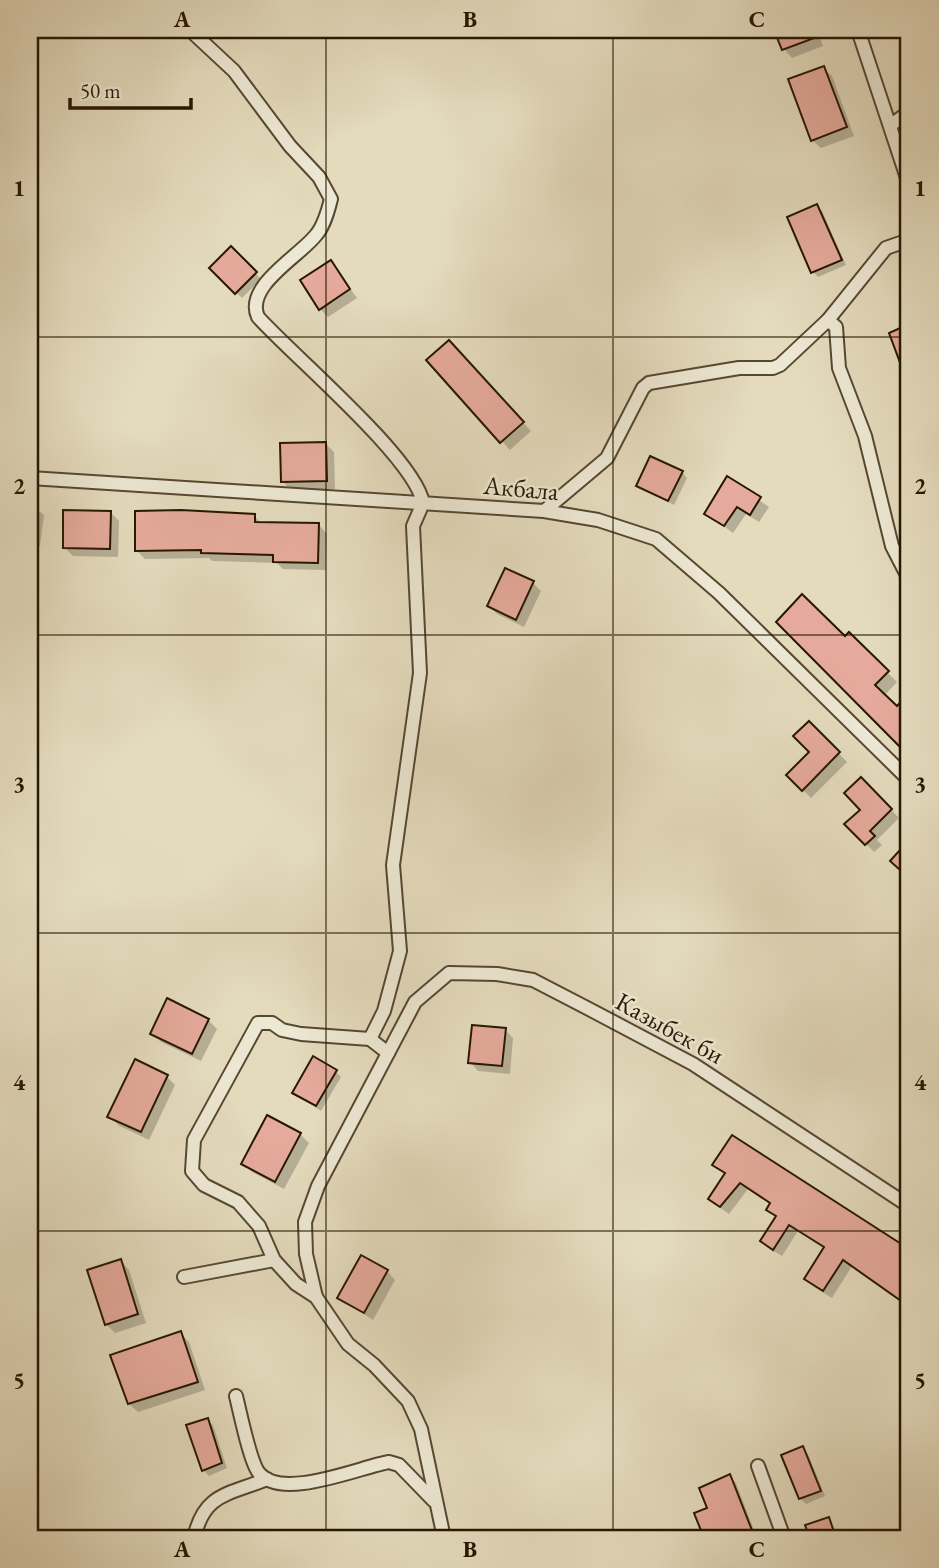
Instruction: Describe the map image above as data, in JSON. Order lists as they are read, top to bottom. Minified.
{"streets":{"street":["Акбала","Казыбек би"]},"scale_bar":"50 m","grid":{"columns":["A","B","C"],"rows":["1","2","3","4","5"]}}
